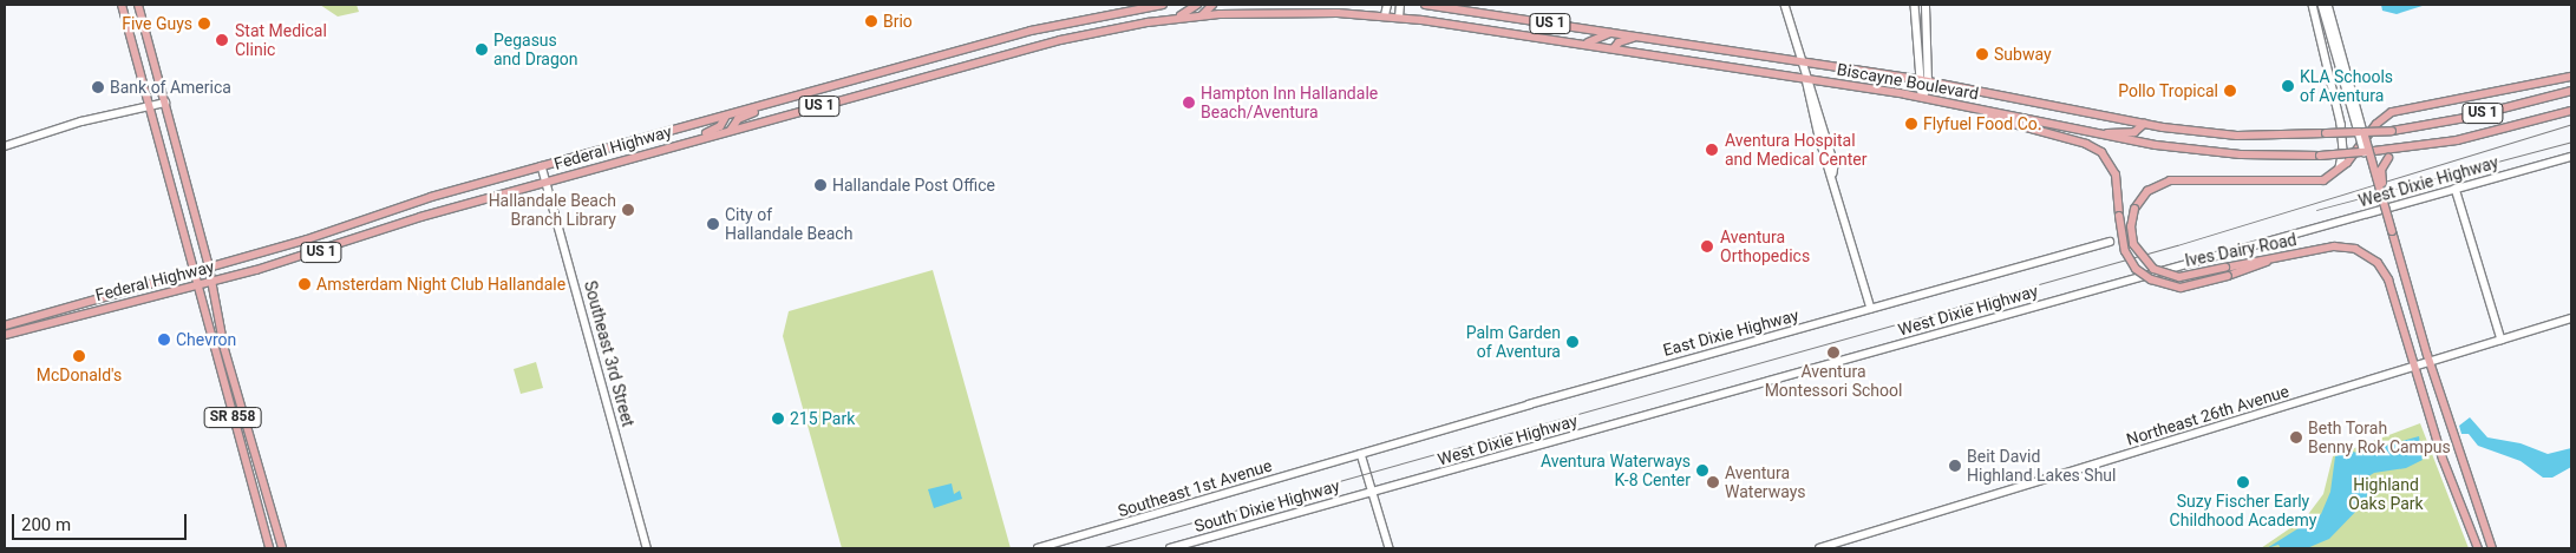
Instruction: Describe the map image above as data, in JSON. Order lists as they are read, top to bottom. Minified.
{"streets":{"main road":["US 1","Biscayne Boulevard","Federal Highway","Ives Dairy Road","SR 858"],"street":["West Dixie Highway","East Dixie Highway","Southeast 3rd Street","Northeast 26th Avenue","Southeast 1st Avenue","South Dixie Highway"]},"crossings":[["US 1","Biscayne Boulevard"],["Biscayne Boulevard","Federal Highway"],["Federal Highway","Southeast 3rd Street"],["Federal Highway","SR 858"],["West Dixie Highway","South Dixie Highway"],["Ives Dairy Road","Northeast 26th Avenue"],["East Dixie Highway","Southeast 1st Avenue"]],"parks":["Highland Oaks Park"],"places":["Brio","Five Guys","Stat Medical Clinic","Pegasus and Dragon","Subway","KLA Schools of Aventura","Bank of America","Pollo Tropical","Hampton Inn Hallandale Beach/Aventura","Flyfuel Food Co.","Aventura Hospital and Medical Center","Hallandale Post Office","Hallandale Beach Branch Library","City of Hallandale Beach","Aventura Orthopedics","Amsterdam Night Club Hallandale","Chevron","Palm Garden of Aventura","Aventura Montessori School","McDonald's","215 Park","Beth Torah Benny Rok Campus","Beit David Highland Lakes Shul","Aventura Waterways K-8 Center","Aventura Waterways","Suzy Fischer Early Childhood Academy"],"scale_bar":"200 m"}
